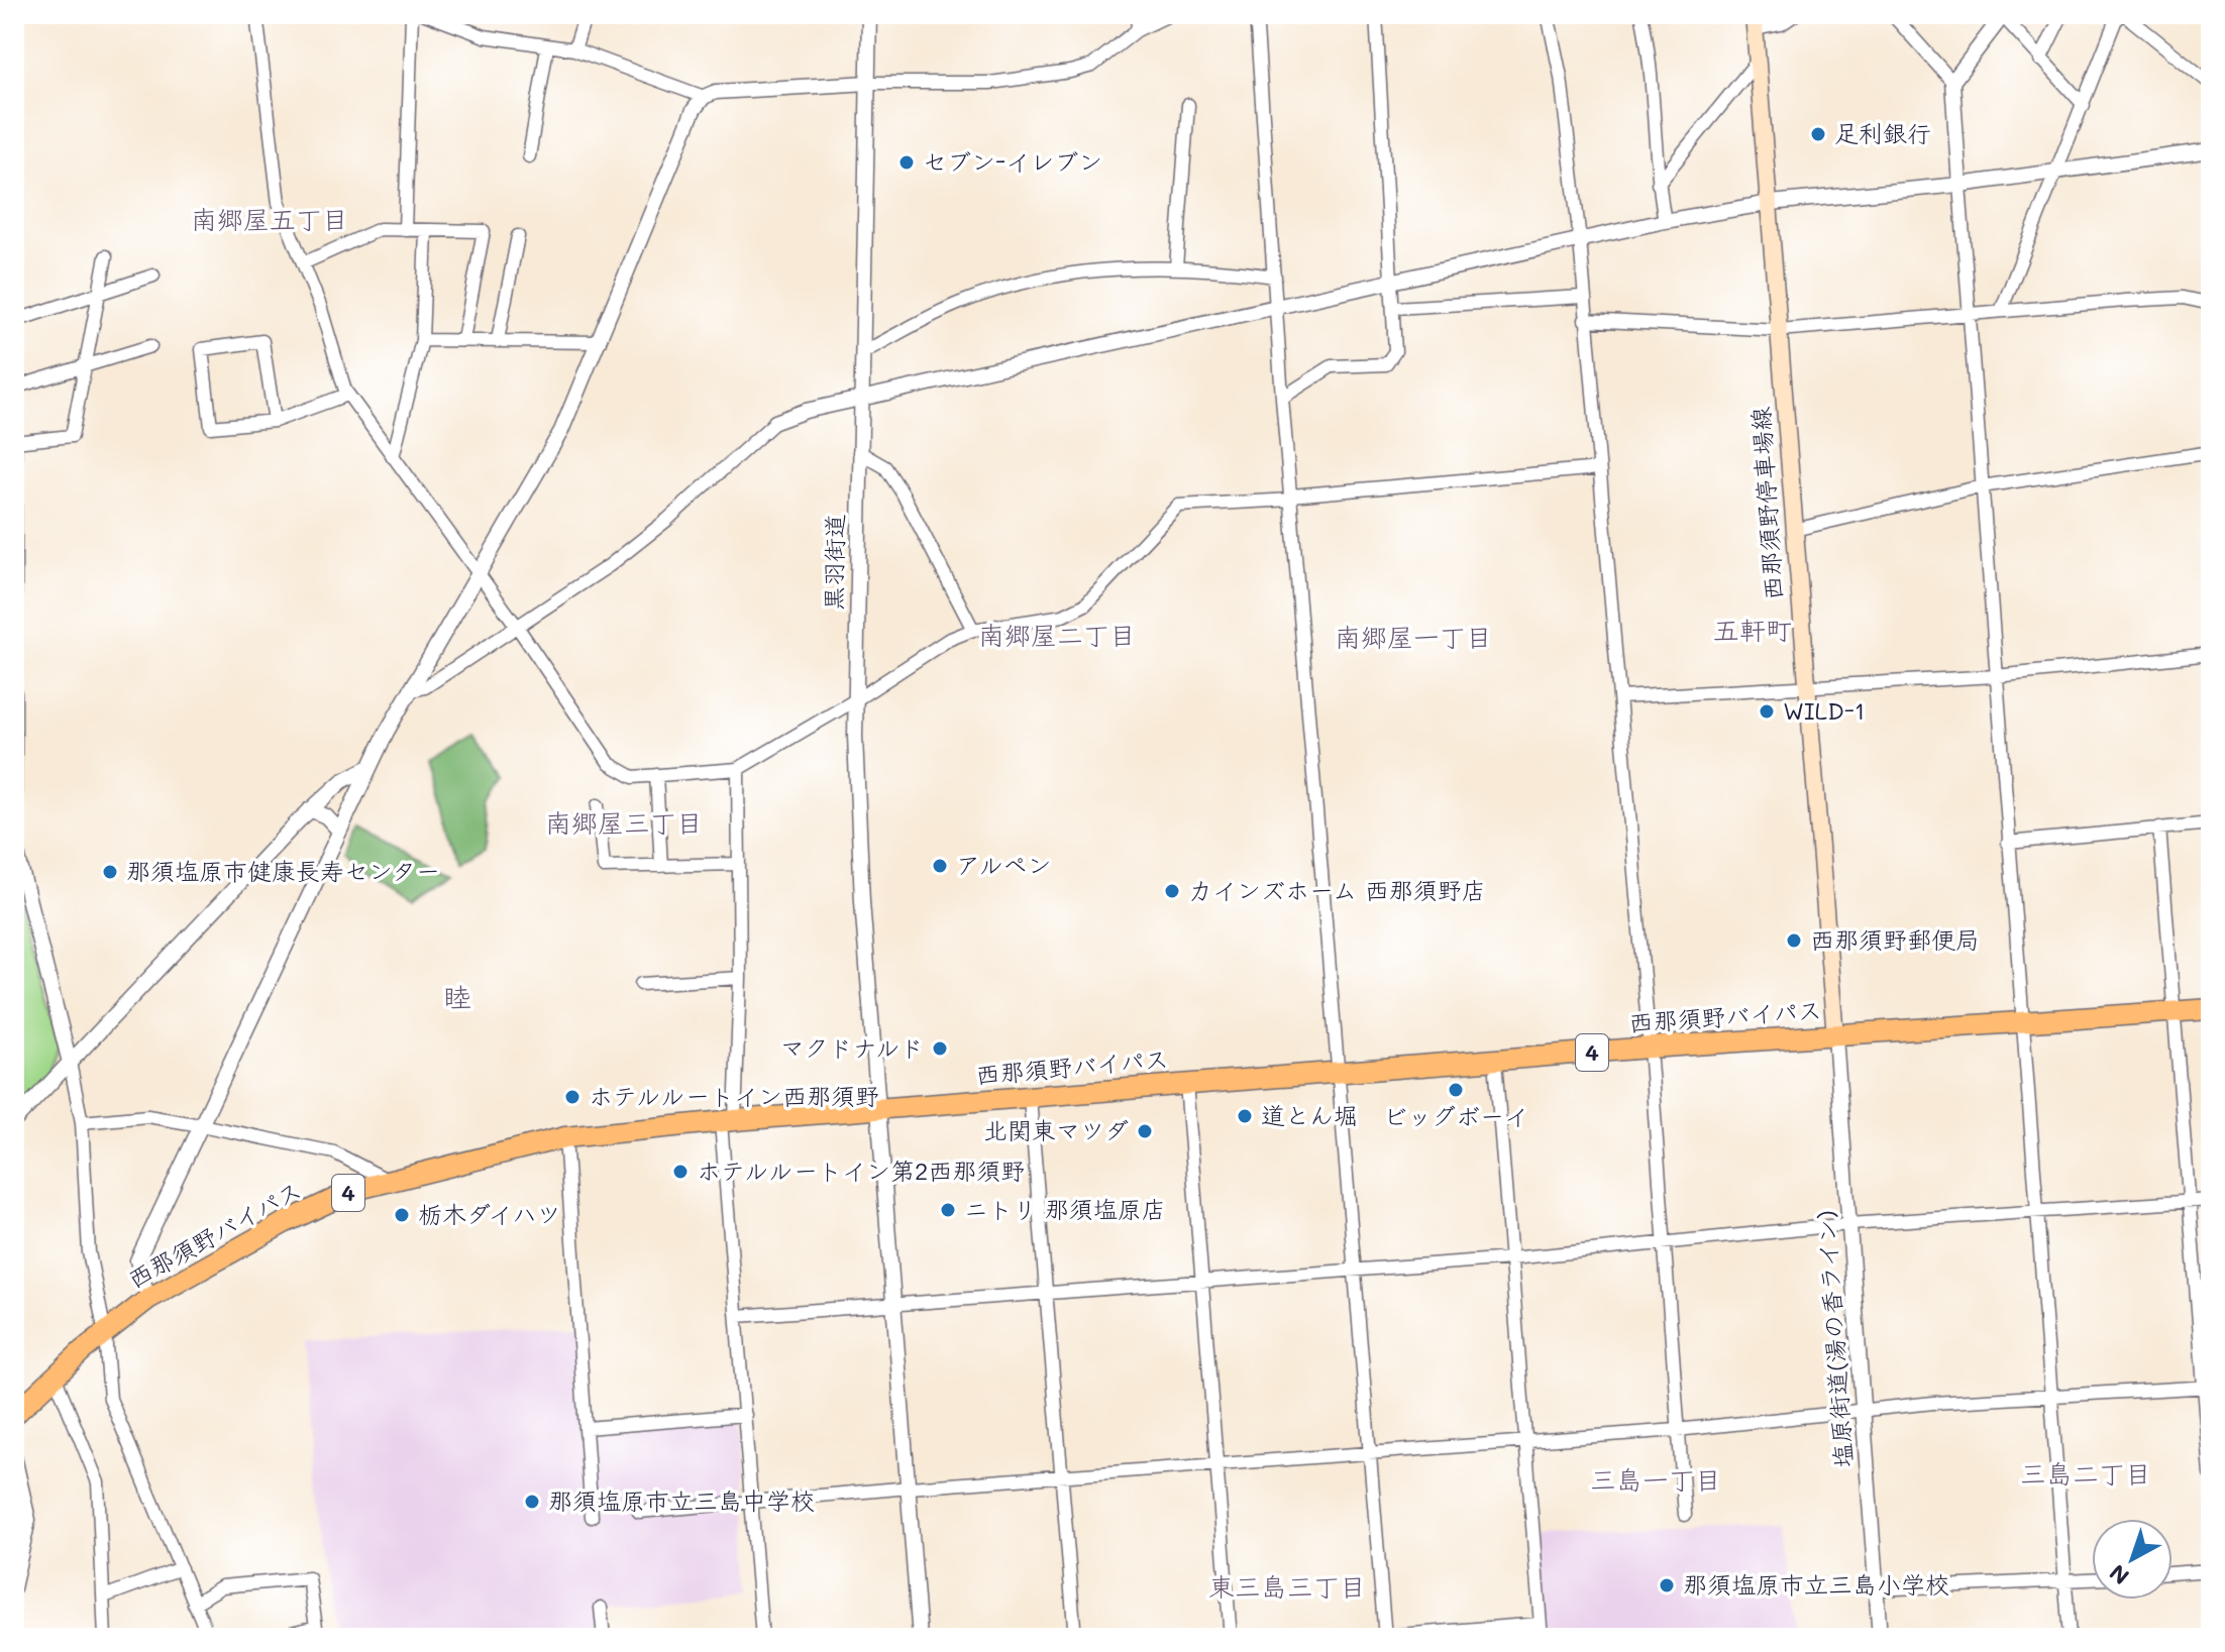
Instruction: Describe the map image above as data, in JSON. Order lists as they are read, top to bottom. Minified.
{"streets":{"highway":["西那須野バイパス","4"],"main road":["西那須野停車場線"],"street":["黒羽街道","塩原街道(湯の香ライン)"]},"crossings":[["西那須野停車場線","西那須野バイパス"],["西那須野停車場線","塩原街道(湯の香ライン)"],["黒羽街道","西那須野バイパス"],["西那須野バイパス","塩原街道(湯の香ライン)"]],"districts":["南郷屋五丁目","五軒町","南郷屋二丁目","南郷屋一丁目","南郷屋三丁目","睦","三島二丁目","三島一丁目","東三島三丁目"],"places":["足利銀行","セブン-イレブン","WILD-1","アルペン","那須塩原市健康長寿センター","カインズホーム 西那須野店","西那須野郵便局","マクドナルド","ビッグボーイ","ホテルルートイン西那須野","道とん堀","北関東マツダ","ホテルルートイン第2西那須野","ニトリ 那須塩原店","栃木ダイハツ","那須塩原市立三島中学校","那須塩原市立三島小学校"],"north":"bottom left"}
